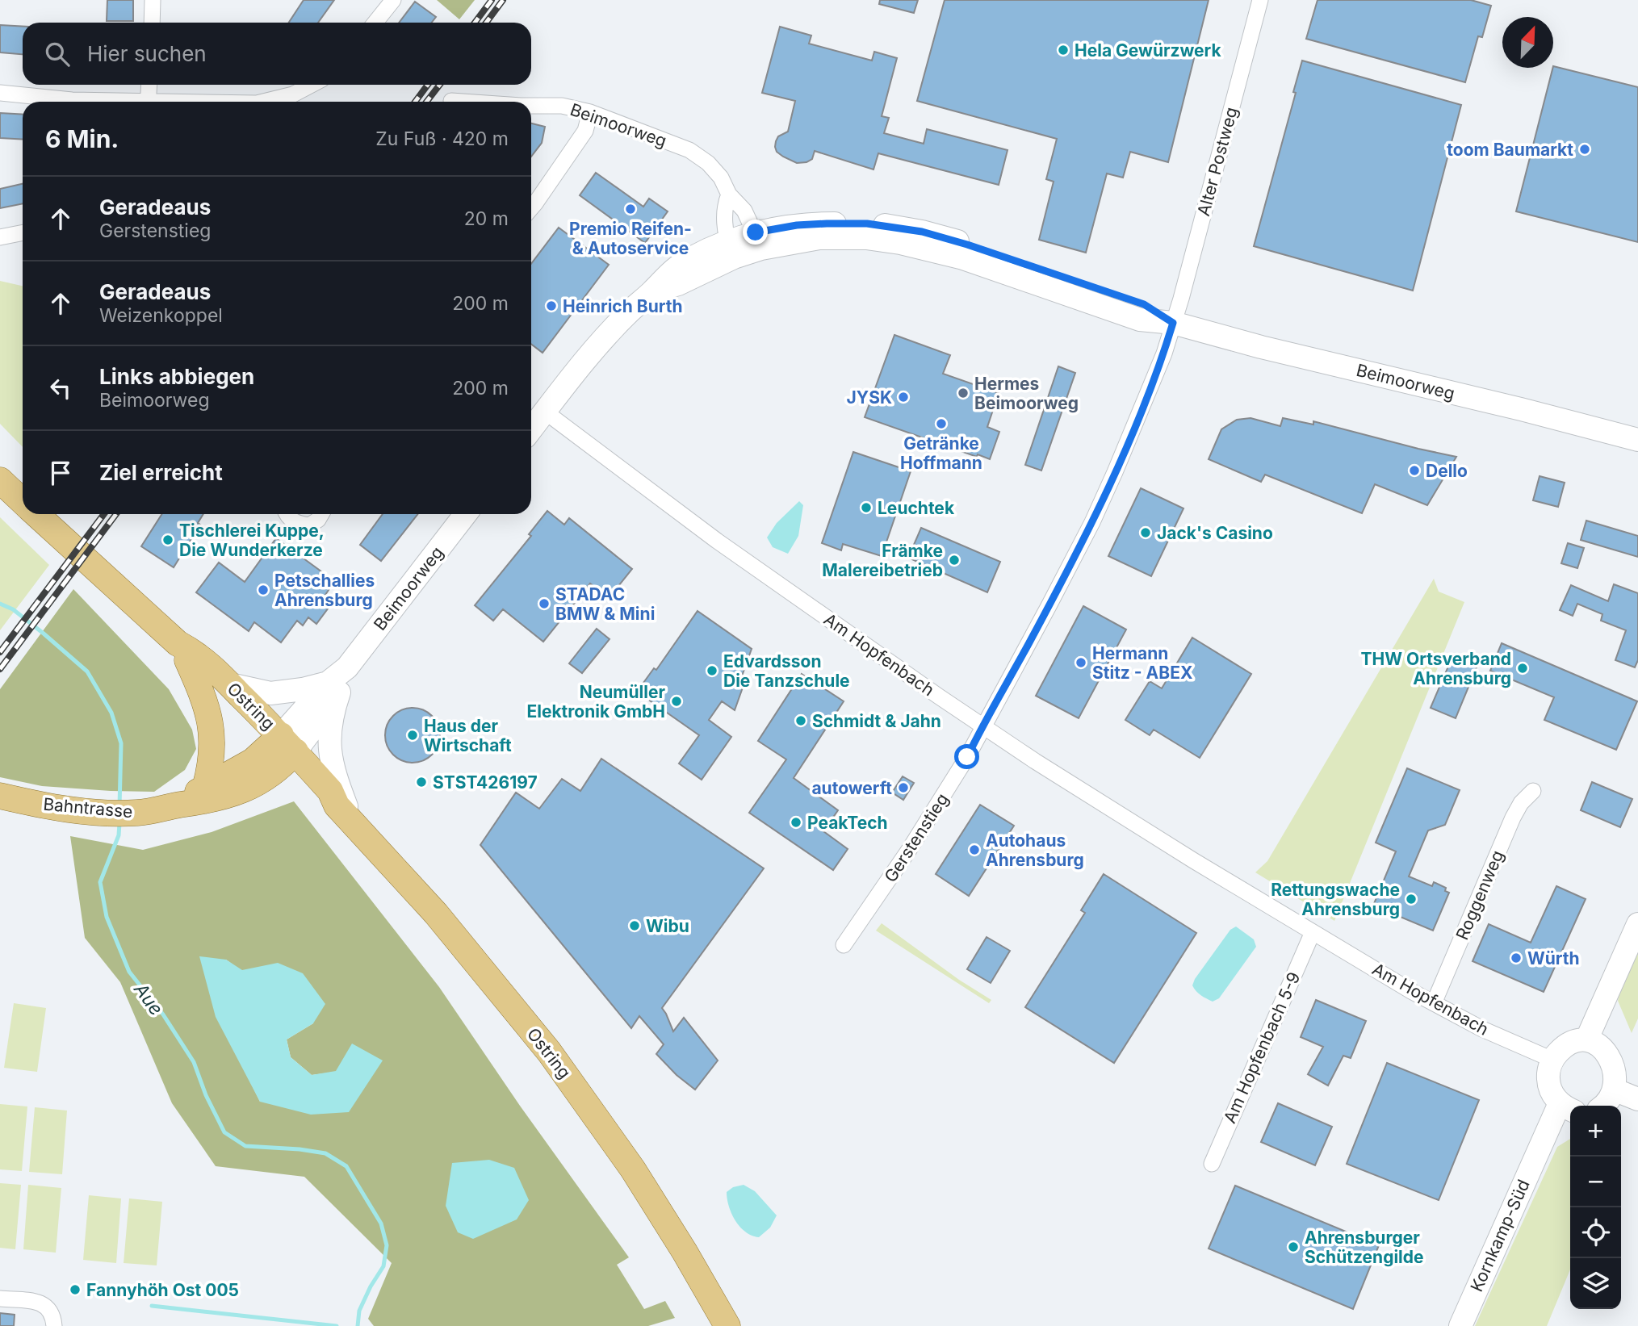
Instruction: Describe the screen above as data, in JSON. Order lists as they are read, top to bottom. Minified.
{"streets":{"main road":["Beimoorweg","Ostring","Bahntrasse","Kornkamp-Süd"],"street":["Alter Postweg","Am Hopfenbach","Gerstenstieg","Roggenweg","Am Hopfenbach 5-9"]},"crossings":[["Beimoorweg","Alter Postweg"],["Beimoorweg","Am Hopfenbach"],["Beimoorweg","Ostring"],["Beimoorweg","Bahntrasse"],["Alter Postweg","Am Hopfenbach"],["Alter Postweg","Gerstenstieg"],["Am Hopfenbach","Gerstenstieg"],["Am Hopfenbach","Roggenweg"],["Am Hopfenbach","Am Hopfenbach 5-9"],["Ostring","Bahntrasse"]],"water":["Aue"],"places":["Hela Gewürzwerk","toom Baumarkt","Premio Reifen- & Autoservice","Heinrich Burth","Hermes Beimoorweg","JYSK","Getränke Hoffmann","Dello","Leuchtek","Jack's Casino","Tischlerei Kuppe, Die Wunderkerze","Främke Malereibetrieb","Petschallies Ahrensburg","STADAC BMW & Mini","Hermann Stitz - ABEX","THW Ortsverband Ahrensburg","Edvardsson Die Tanzschule","Neumüller Elektronik GmbH","Schmidt & Jahn","Haus der Wirtschaft","STST426197","autowerft","PeakTech","Autohaus Ahrensburg","Rettungswache Ahrensburg","Wibu","Würth","Ahrensburger Schützengilde","Fannyhöh Ost 005"],"north":"top right","page":{"search":"Hier suchen","heading":["6 Min.","Zu Fuß · 420 m"],"list":[["Geradeaus","Gerstenstieg","20 m"],["Geradeaus","Weizenkoppel","200 m"],["Links abbiegen","Beimoorweg","200 m"],"Ziel erreicht"],"map_buttons":["+","−"]}}
